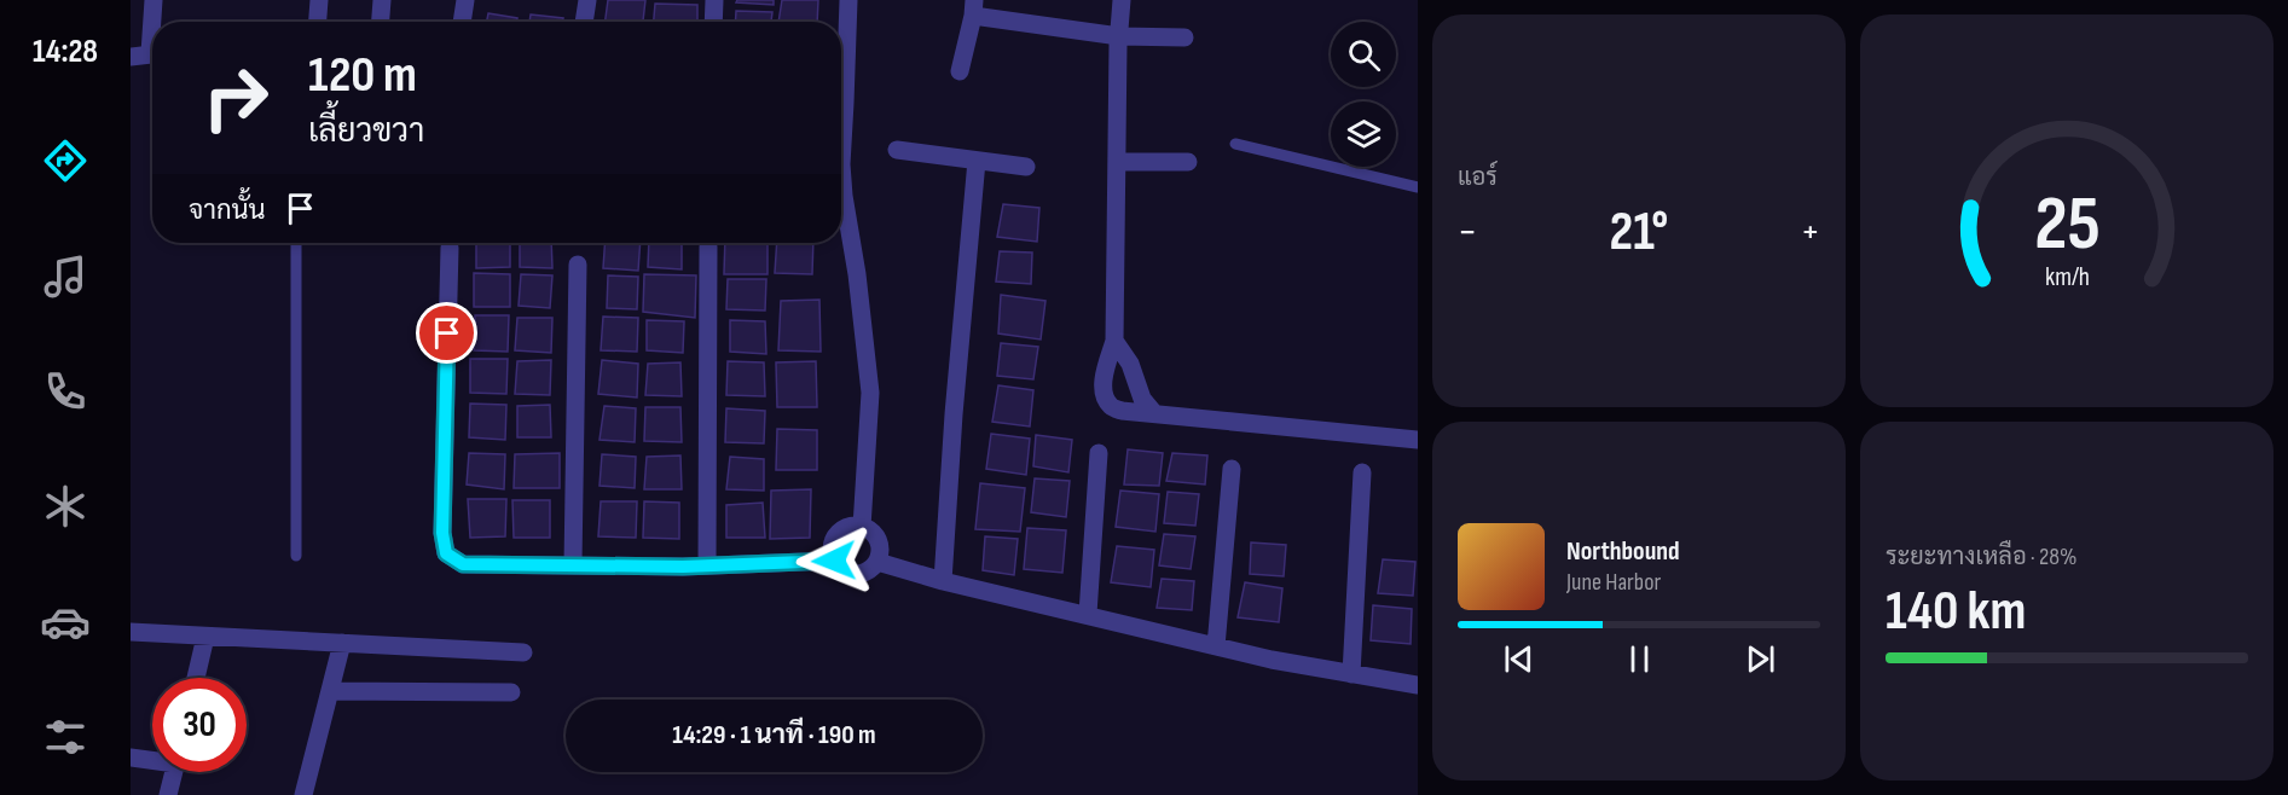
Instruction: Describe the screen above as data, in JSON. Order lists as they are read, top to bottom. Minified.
{"page":{"tabs":"14:28","tile":["แอร์",["ระยะทางเหลือ · 28%","140 km"]],"turn":["120 m","เลี้ยวขวา"],"then":"จากนั้น","heat":["−","21°","+"],"song":["Northbound","June Harbor"],"limit":"30","trip":"14:29 · 1 นาที · 190 m","gauge":["25","km/h"]}}
